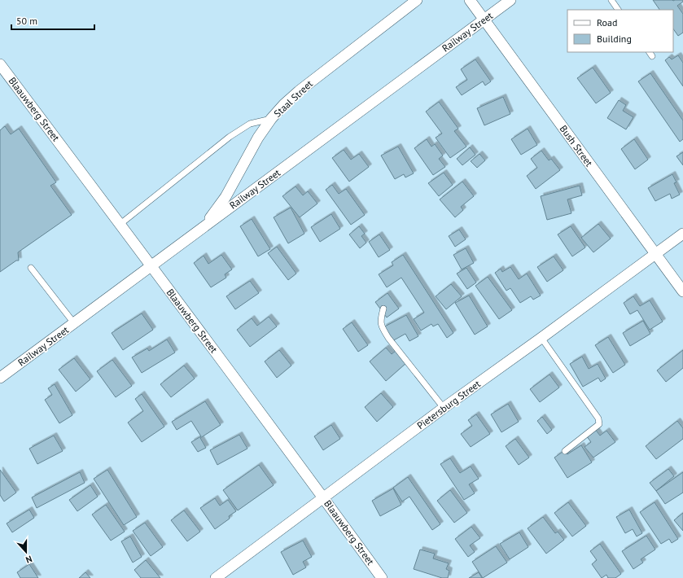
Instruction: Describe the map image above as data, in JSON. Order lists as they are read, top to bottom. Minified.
{"streets":{"street":["Railway Street","Staal Street","Blaauwberg Street","Bush Street","Pietersburg Street"]},"crossings":[["Railway Street","Staal Street"],["Railway Street","Blaauwberg Street"],["Railway Street","Bush Street"],["Blaauwberg Street","Pietersburg Street"],["Bush Street","Pietersburg Street"]],"legend":["Road","Building"],"scale_bar":"50 m","north":"bottom"}
